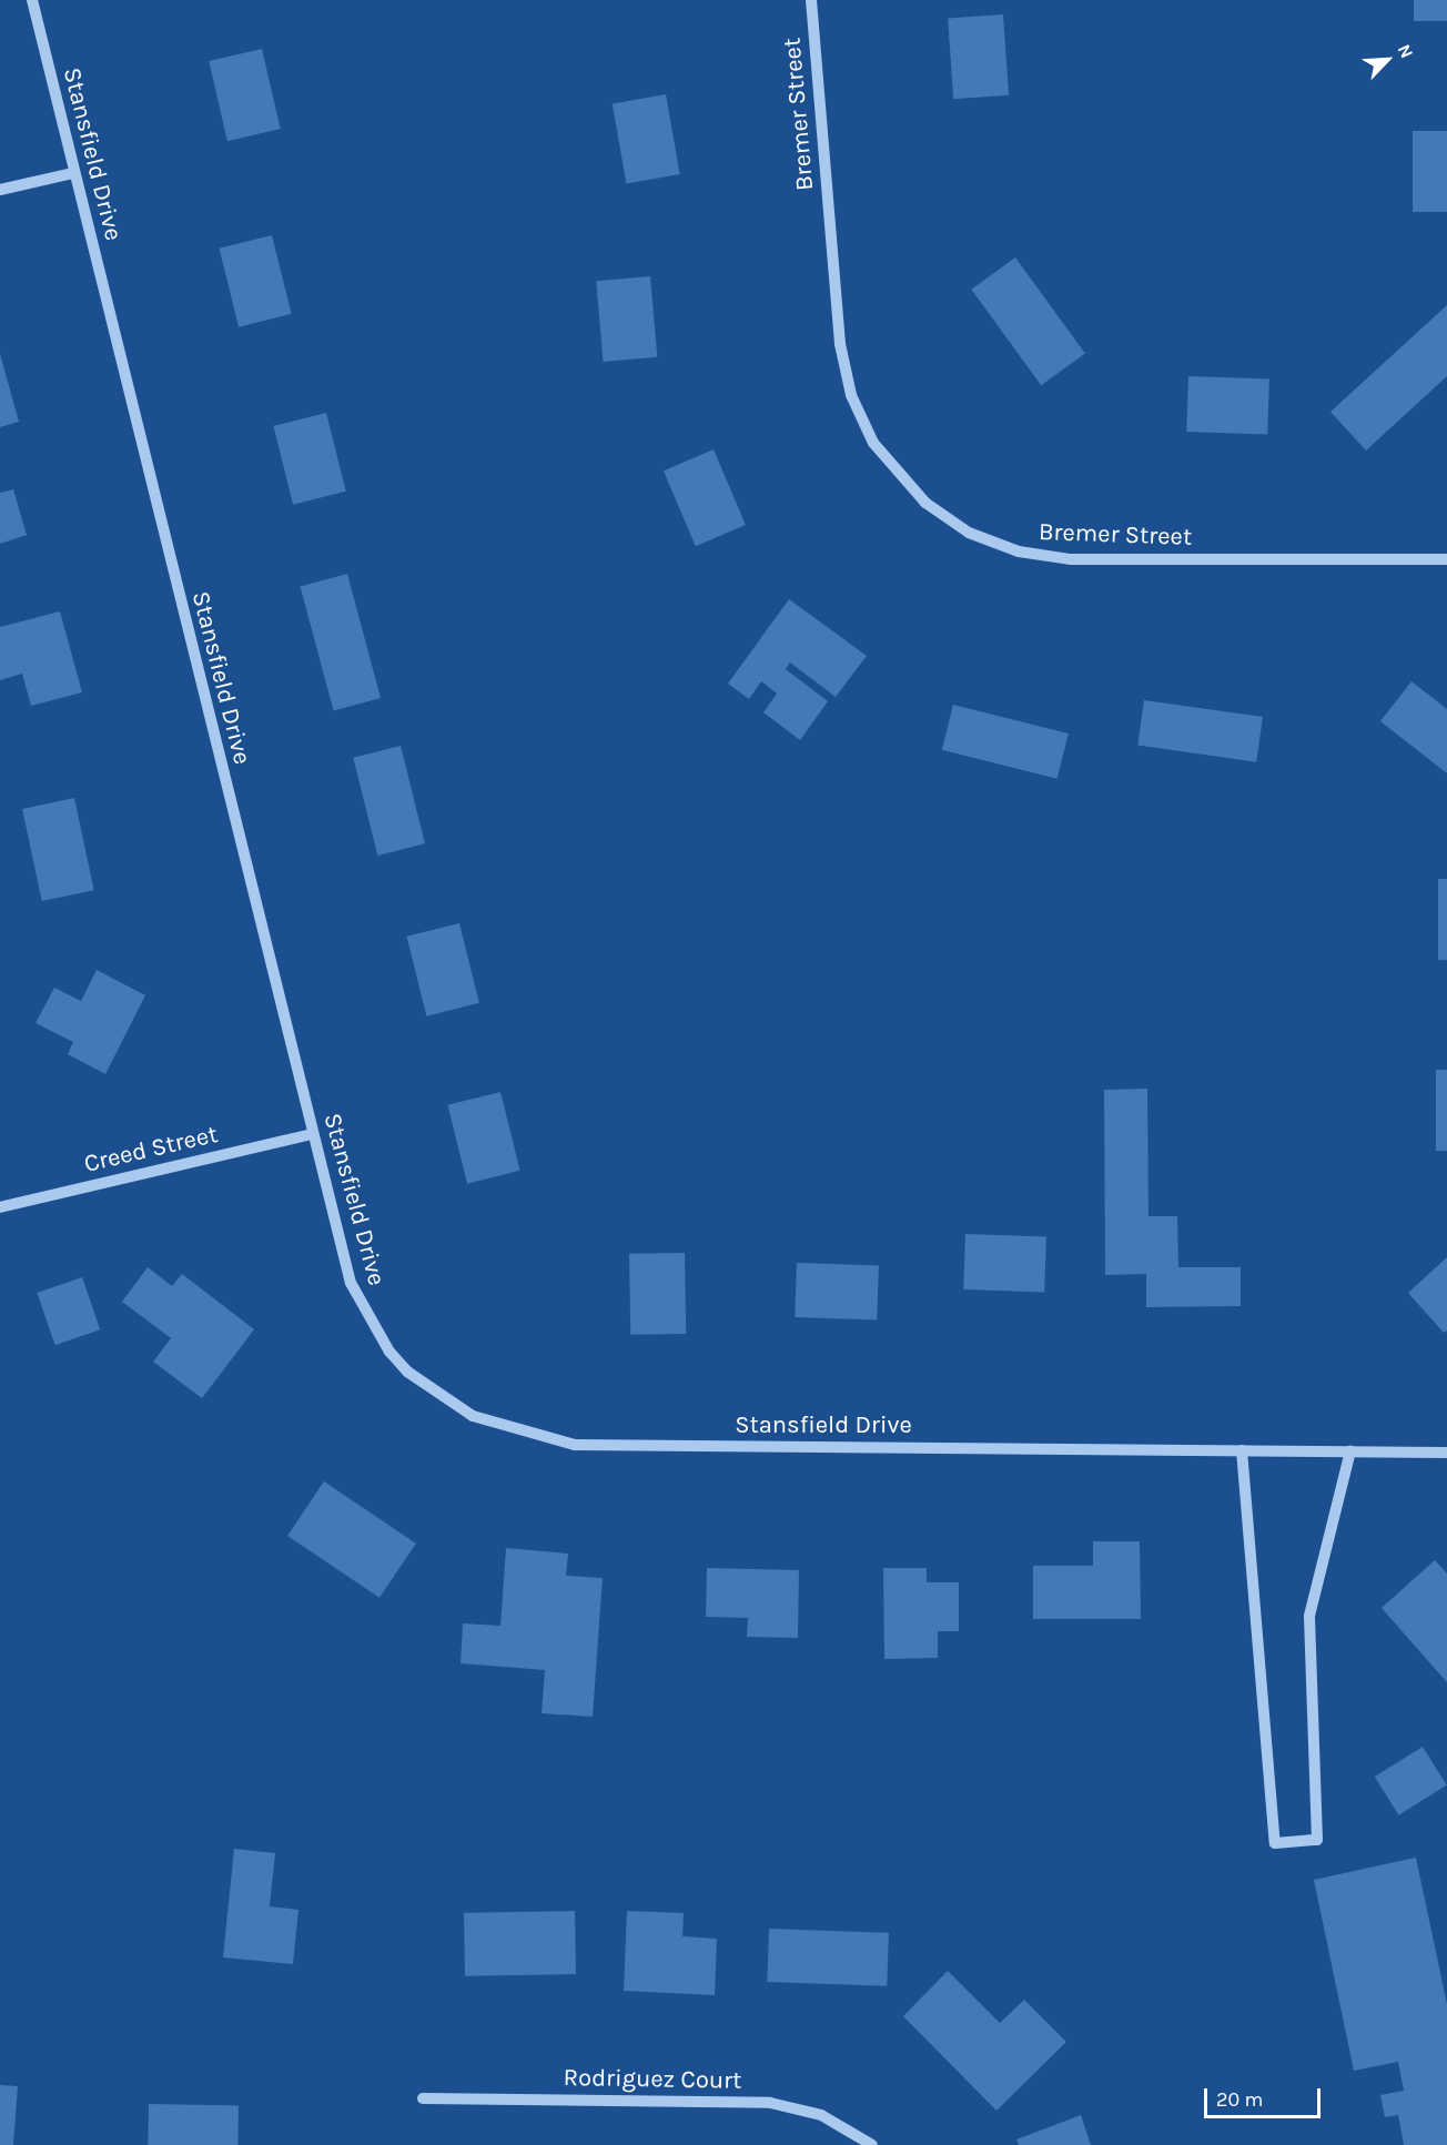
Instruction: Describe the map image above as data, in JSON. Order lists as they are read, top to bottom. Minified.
{"streets":{"street":["Bremer Street","Stansfield Drive","Creed Street","Rodriguez Court"]},"crossings":[["Stansfield Drive","Creed Street"]],"scale_bar":"20 m","north":"top right"}
